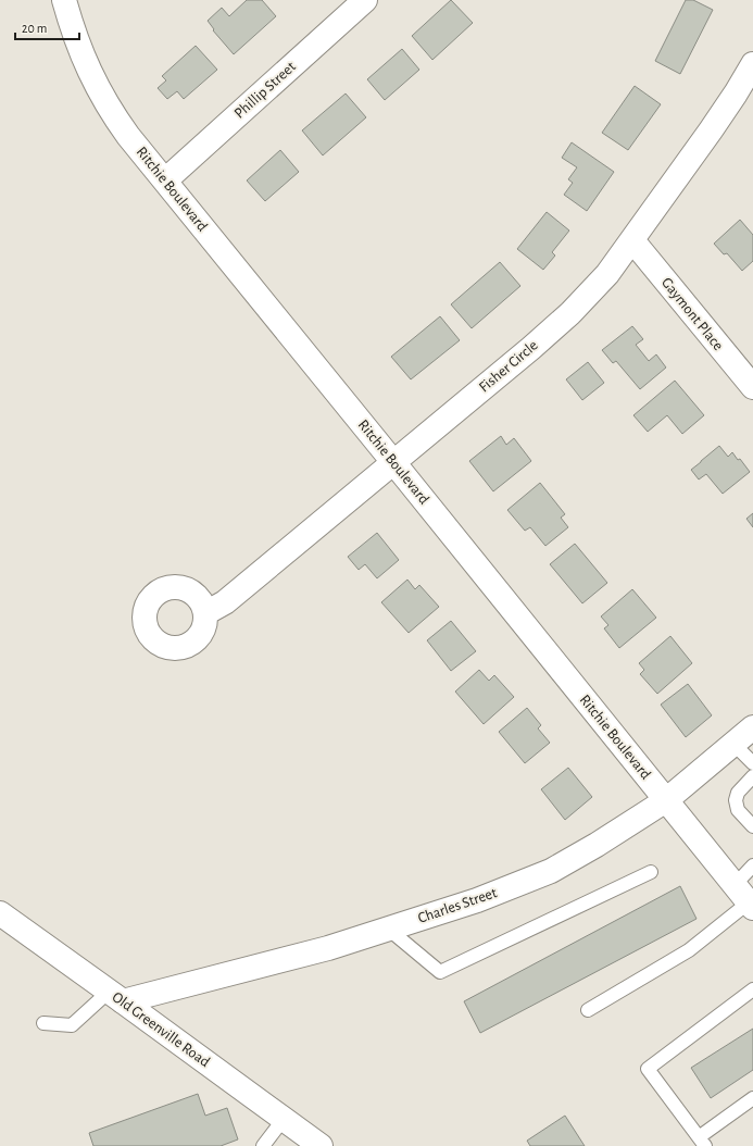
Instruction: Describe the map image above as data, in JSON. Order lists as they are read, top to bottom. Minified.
{"streets":{"street":["Phillip Street","Ritchie Boulevard","Gaymont Place","Fisher Circle","Charles Street","Old Greenville Road"]},"crossings":[["Phillip Street","Ritchie Boulevard"],["Ritchie Boulevard","Fisher Circle"],["Ritchie Boulevard","Charles Street"],["Gaymont Place","Fisher Circle"],["Charles Street","Old Greenville Road"]],"scale_bar":"20 m"}
